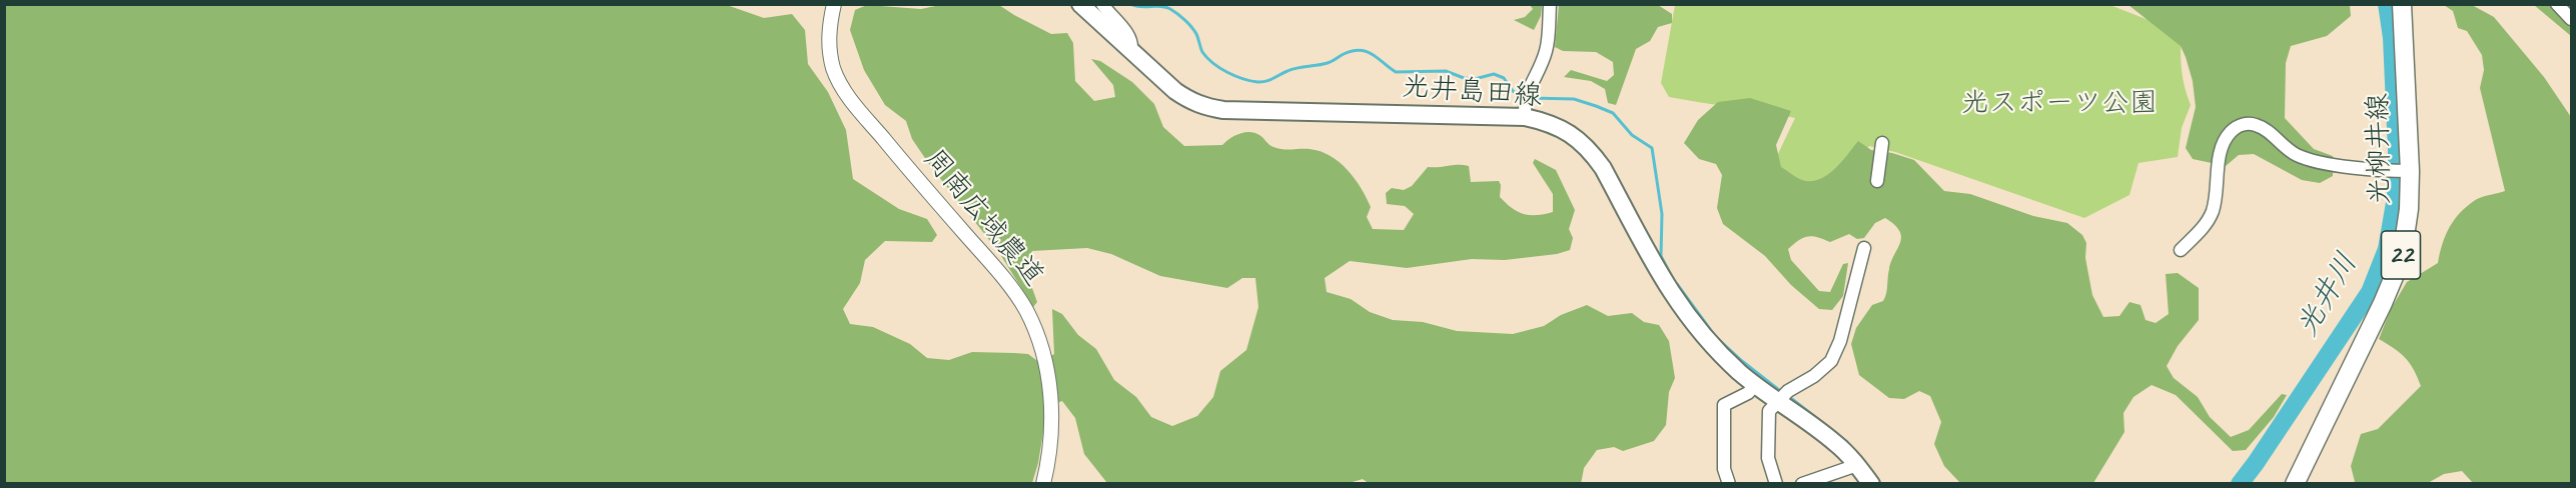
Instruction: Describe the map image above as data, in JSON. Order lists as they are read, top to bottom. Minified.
{"streets":{"main road":["光井島田線","光柳井線","22"],"street":["周南広域農道"]},"water":["光井川"],"parks":["光スポーツ公園"]}
